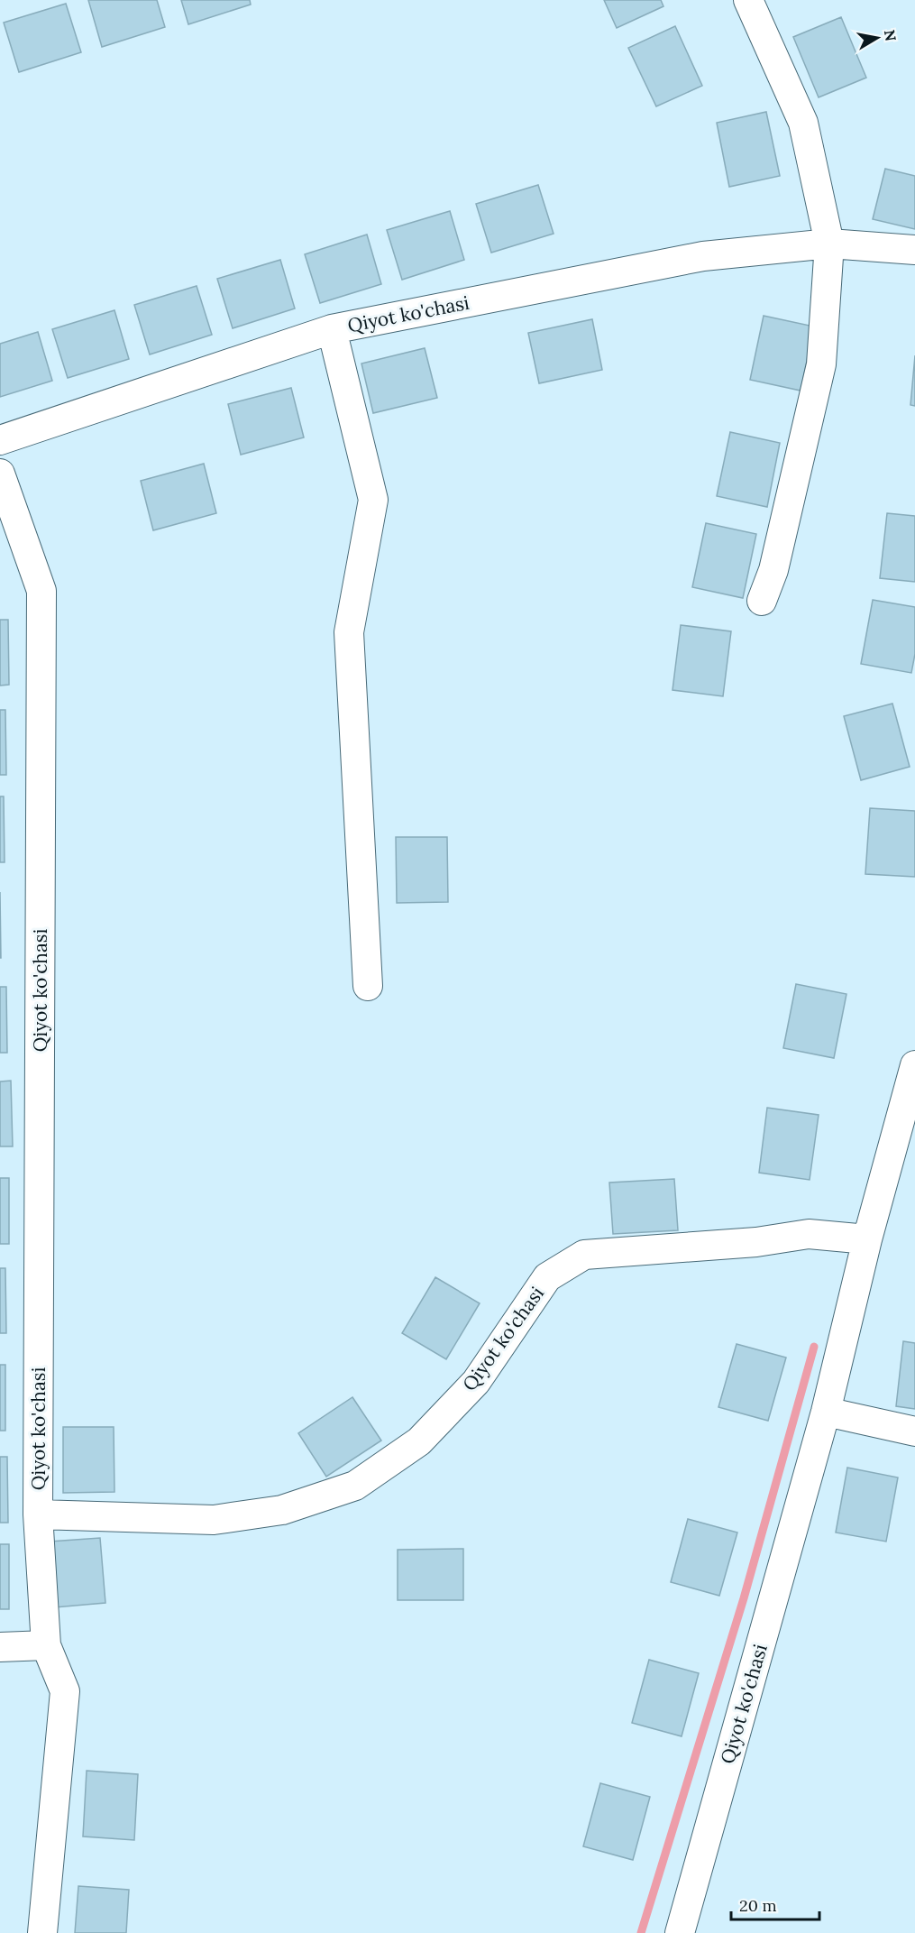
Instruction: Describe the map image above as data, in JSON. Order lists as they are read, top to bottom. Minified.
{"streets":{"street":["Qiyot ko'chasi"]},"scale_bar":"20 m","north":"right"}
